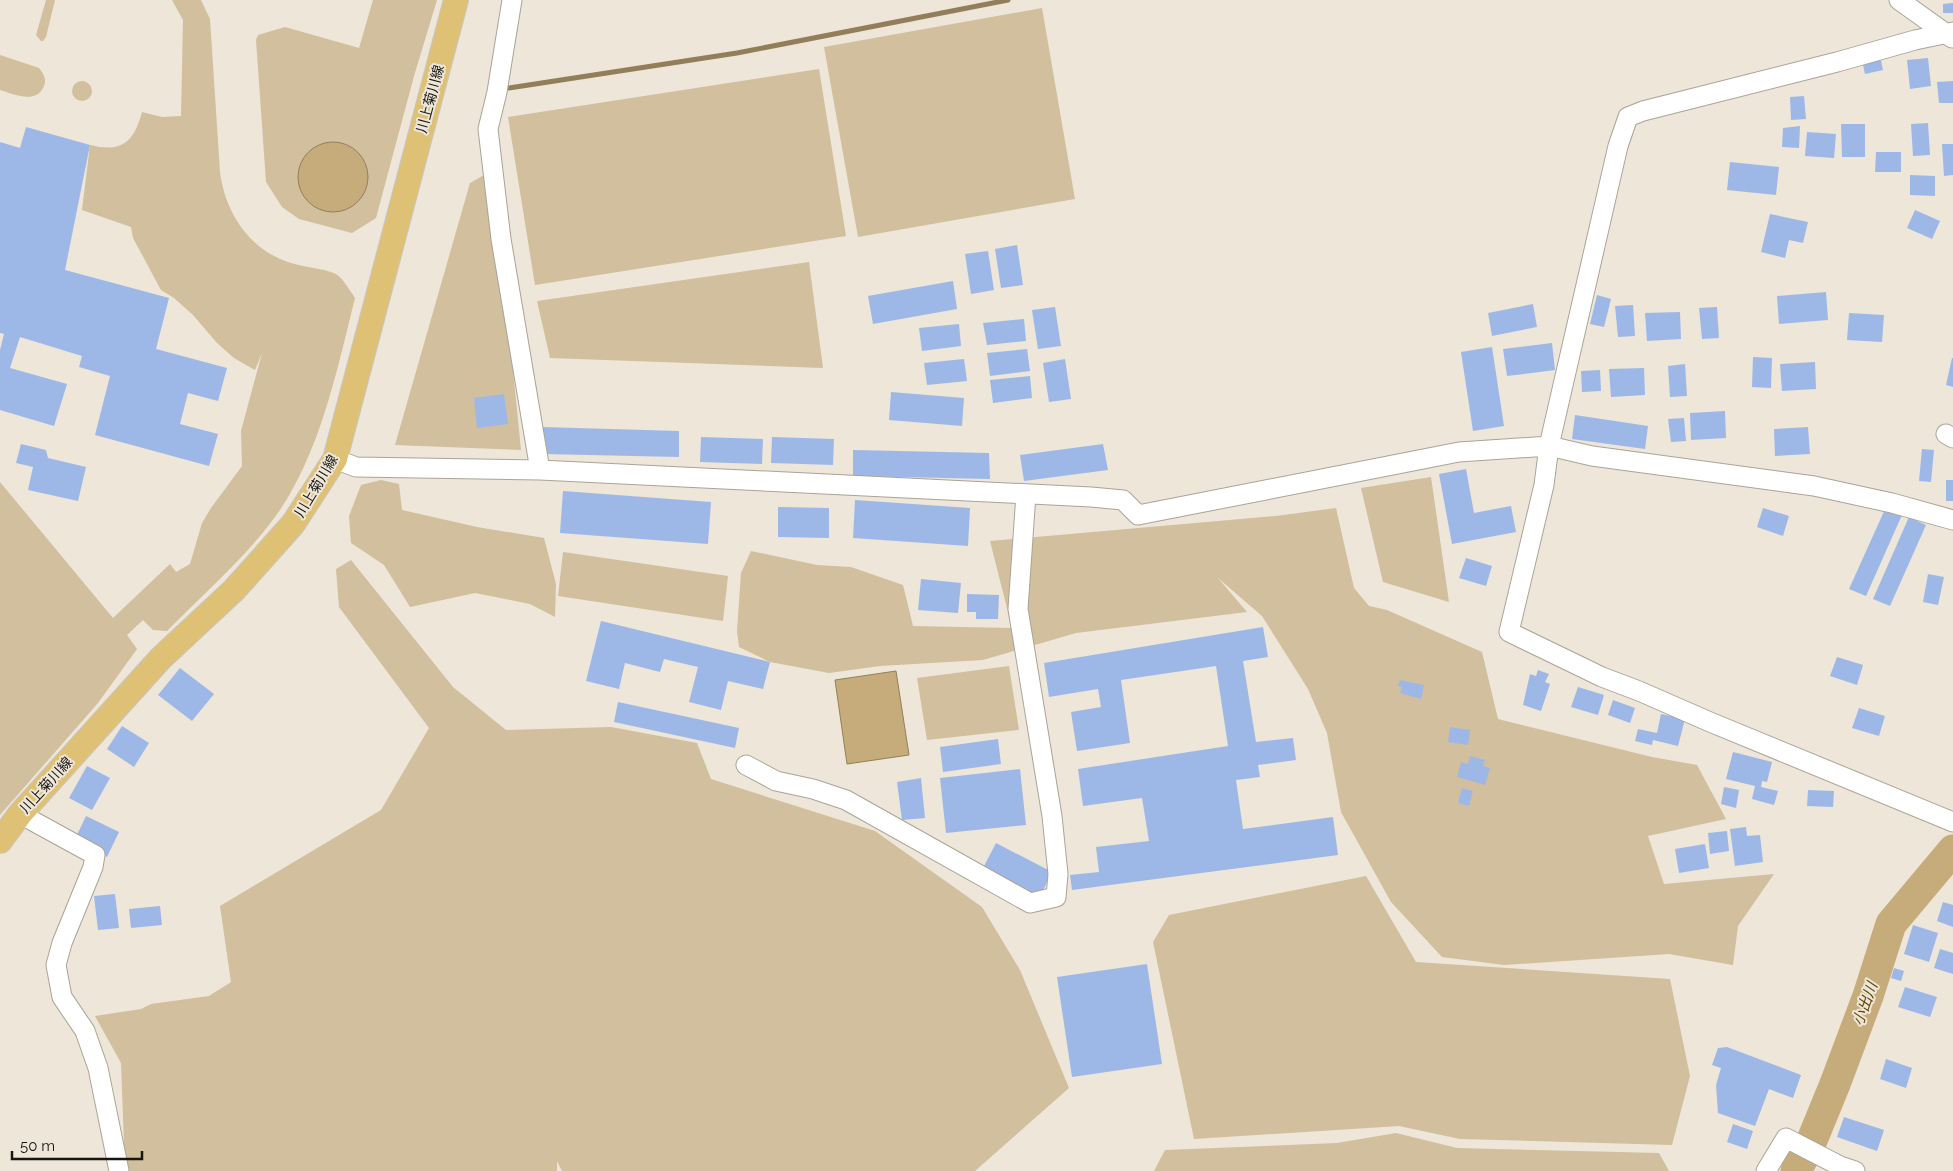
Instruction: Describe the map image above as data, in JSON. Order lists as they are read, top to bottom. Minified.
{"streets":{"main road":["川上菊川線"]},"water":["小出川"],"scale_bar":"50 m"}
